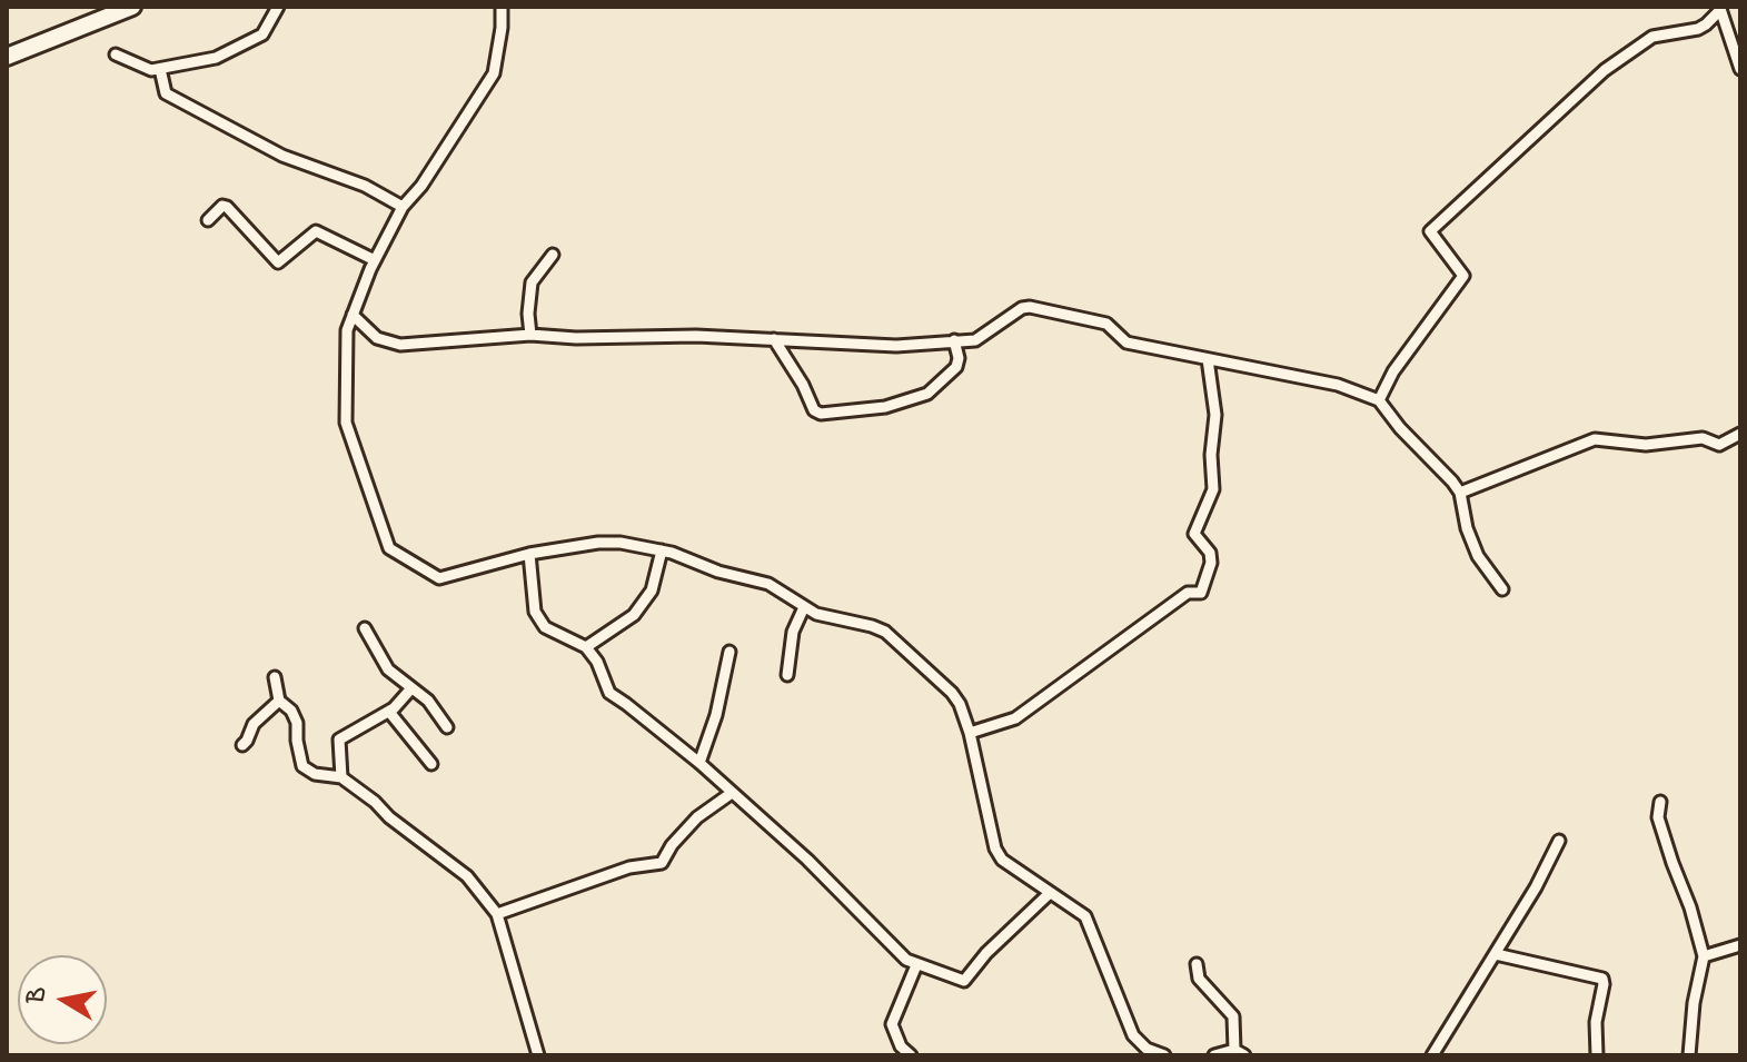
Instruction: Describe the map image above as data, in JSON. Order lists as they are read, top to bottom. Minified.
{"north":"left"}
